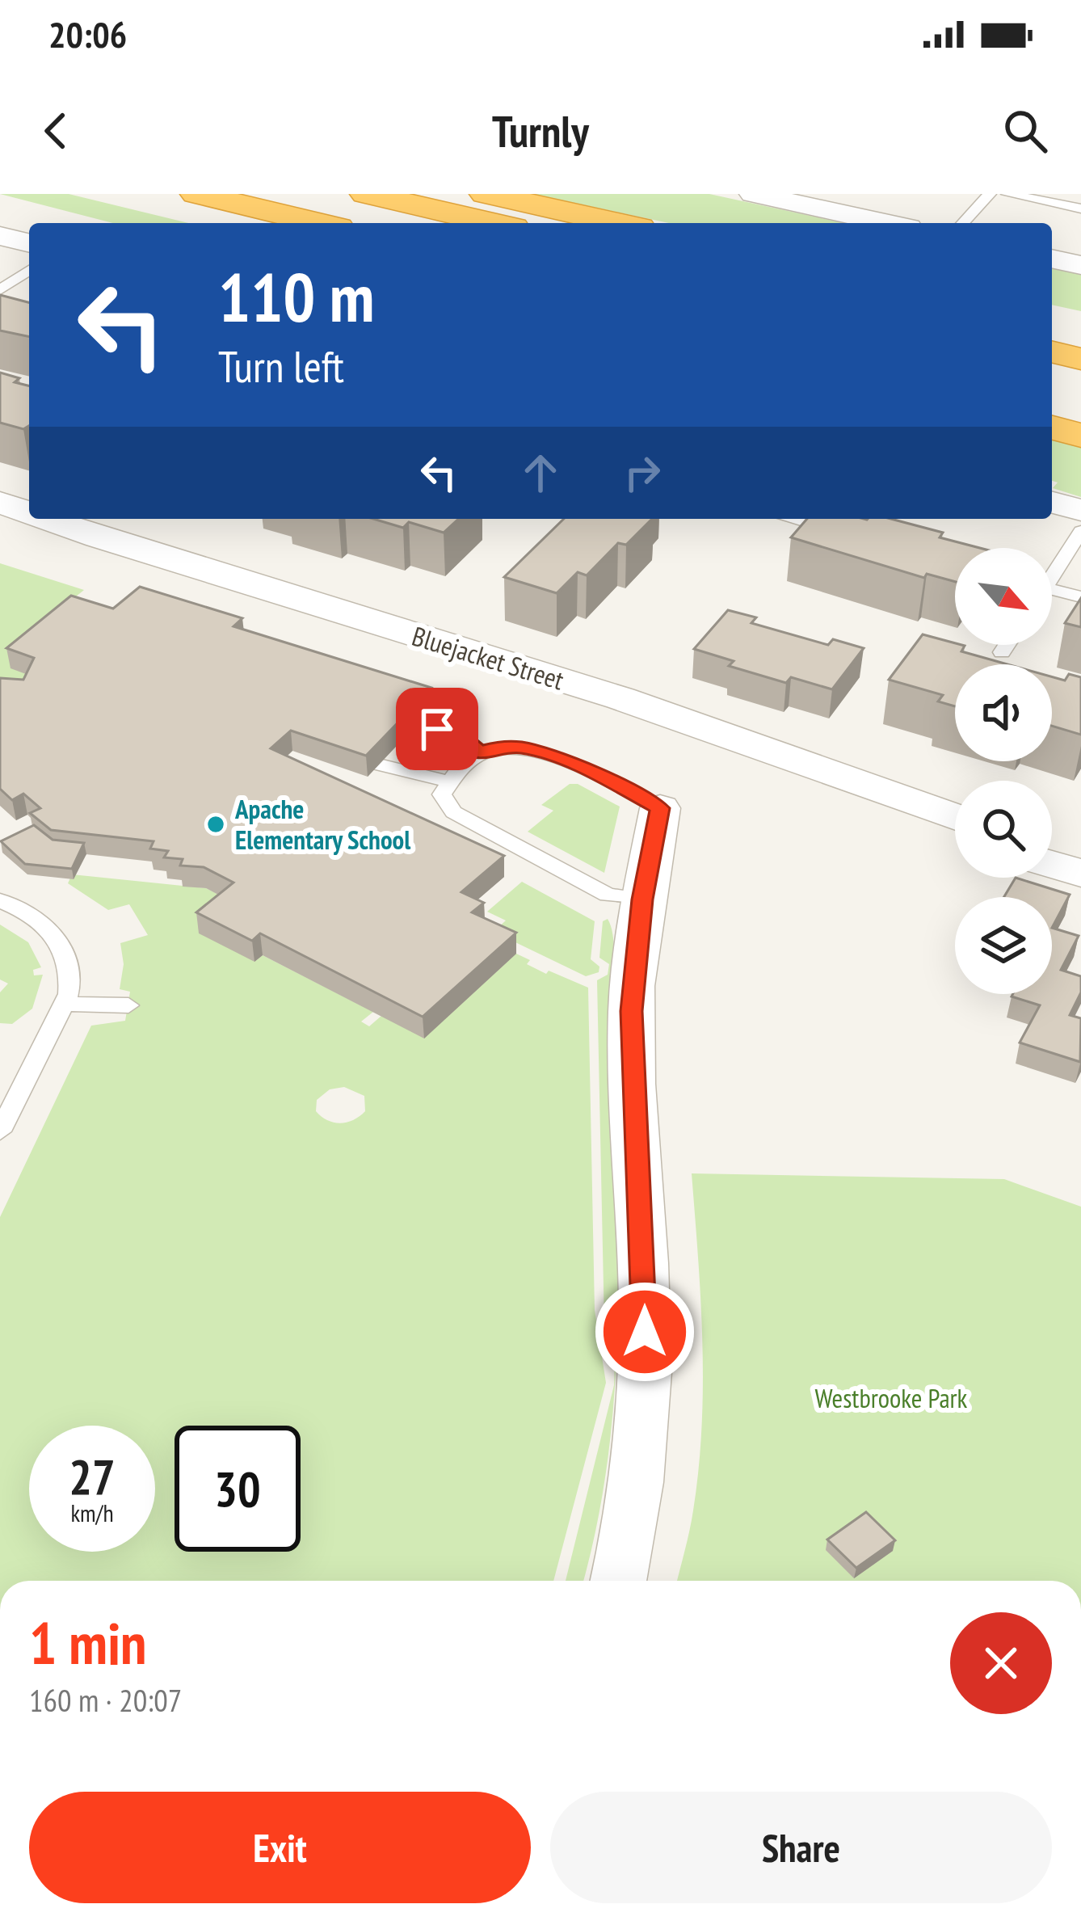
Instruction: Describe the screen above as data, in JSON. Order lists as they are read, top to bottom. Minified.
{"streets":{"street":["Bluejacket Street"]},"parks":["Westbrooke Park"],"places":["Apache Elementary School"],"north":"bottom right","page":{"status":"20:06","header":"Turnly","turn":["110 m","Turn left"],"speed":"27 km/h","limit":"30","heading":["1 min","160 m · 20:07"],"buttons":["Exit","Share"]}}
